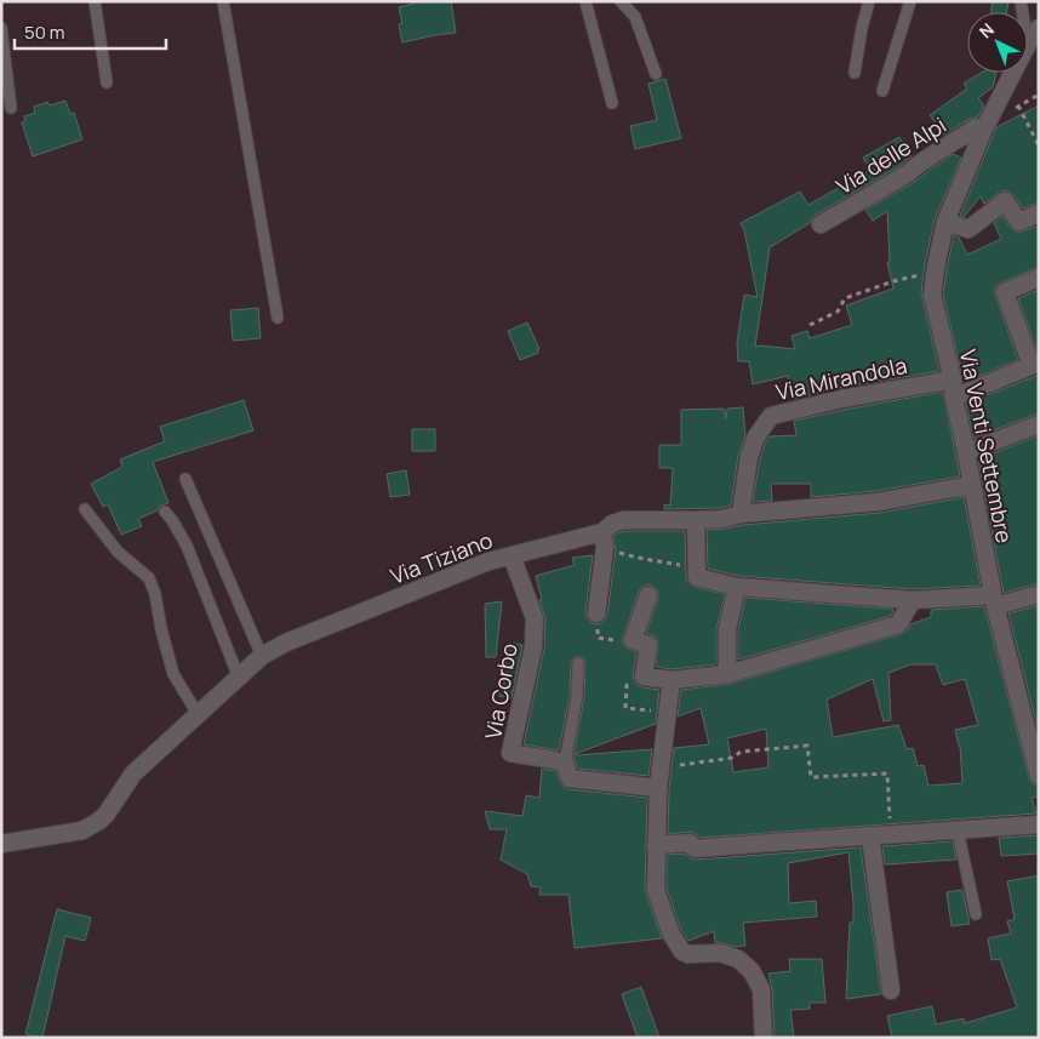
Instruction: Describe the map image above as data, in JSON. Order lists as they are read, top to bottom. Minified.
{"streets":{"street":["Via delle Alpi","Via Mirandola","Via Venti Settembre","Via Tiziano","Via Corbo"]},"crossings":[["Via delle Alpi","Via Venti Settembre"],["Via Mirandola","Via Venti Settembre"],["Via Mirandola","Via Tiziano"],["Via Venti Settembre","Via Tiziano"],["Via Tiziano","Via Corbo"]],"scale_bar":"50 m","north":"top left"}
